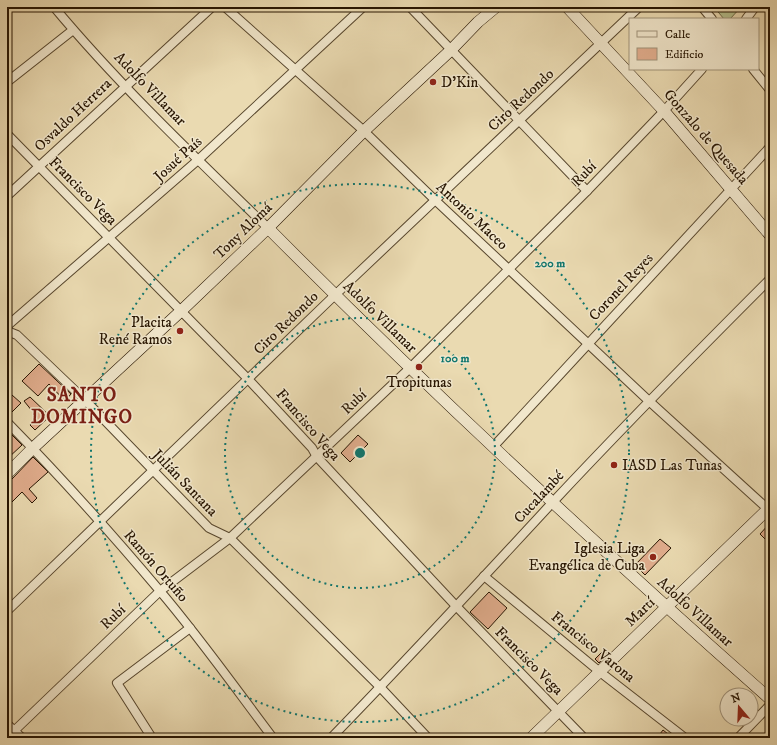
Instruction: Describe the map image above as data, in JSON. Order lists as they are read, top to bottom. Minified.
{"streets":{"street":["Adolfo Villamar","Ciro Redondo","Osvaldo Herrera","Gonzalo de Quesada","Josué País","Rubí","Francisco Vega","Antonio Maceo","Tony Alomá","Coronel Reyes","Julián Santana","Cucalambé","Ramón Ortuño","Martí","Francisco Varona"]},"crossings":[["Adolfo Villamar","Ciro Redondo"],["Adolfo Villamar","Osvaldo Herrera"],["Adolfo Villamar","Josué País"],["Adolfo Villamar","Rubí"],["Adolfo Villamar","Tony Alomá"],["Adolfo Villamar","Coronel Reyes"],["Adolfo Villamar","Cucalambé"],["Adolfo Villamar","Martí"],["Ciro Redondo","Gonzalo de Quesada"],["Ciro Redondo","Francisco Vega"],["Ciro Redondo","Antonio Maceo"],["Ciro Redondo","Julián Santana"],["Ciro Redondo","Ramón Ortuño"],["Osvaldo Herrera","Francisco Vega"],["Gonzalo de Quesada","Rubí"],["Gonzalo de Quesada","Coronel Reyes"],["Josué País","Francisco Vega"],["Josué País","Antonio Maceo"],["Rubí","Francisco Vega"],["Rubí","Antonio Maceo"],["Rubí","Julián Santana"],["Rubí","Ramón Ortuño"],["Francisco Vega","Tony Alomá"],["Francisco Vega","Cucalambé"],["Francisco Vega","Martí"],["Antonio Maceo","Tony Alomá"],["Antonio Maceo","Coronel Reyes"],["Antonio Maceo","Cucalambé"],["Antonio Maceo","Martí"],["Tony Alomá","Julián Santana"],["Tony Alomá","Ramón Ortuño"],["Julián Santana","Cucalambé"],["Cucalambé","Francisco Varona"],["Martí","Francisco Varona"]],"districts":["SANTO DOMINGO"],"places":["D’Kin","Placita René Ramos","Tropitunas","IASD Las Tunas","Iglesia Liga Evangélica de Cuba"],"legend":["Calle","Edificio"],"north":"top","rings":["200 m","100 m"]}
